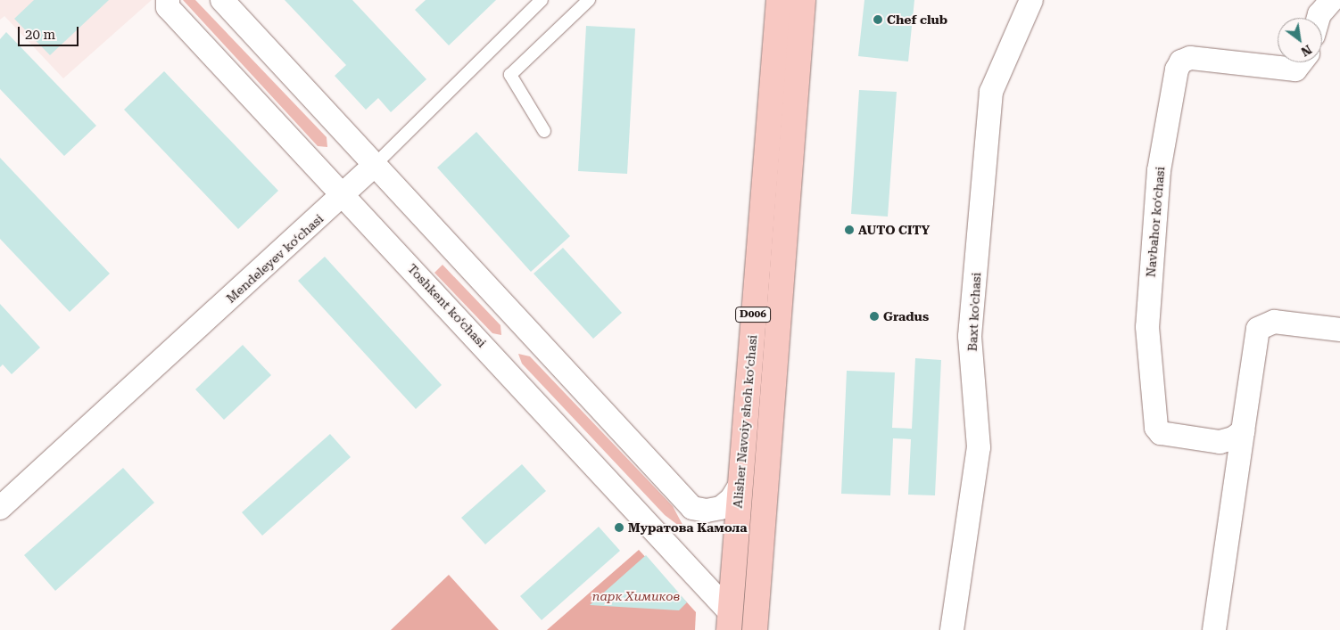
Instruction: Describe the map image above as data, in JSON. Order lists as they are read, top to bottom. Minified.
{"streets":{"main road":["D006","Alisher Navoiy shoh koʻchasi"],"street":["Navbahor ko‘chasi","Mendeleyev ko‘chasi","Toshkent ko‘chasi","Baxt ko'chasi"]},"crossings":[["Mendeleyev ko‘chasi","Toshkent ko‘chasi"],["Toshkent ko‘chasi","Alisher Navoiy shoh koʻchasi"]],"parks":["парк Химиков"],"places":["Chef club","AUTO CITY","Gradus","Муратова Камола"],"scale_bar":"20 m","north":"bottom right"}
